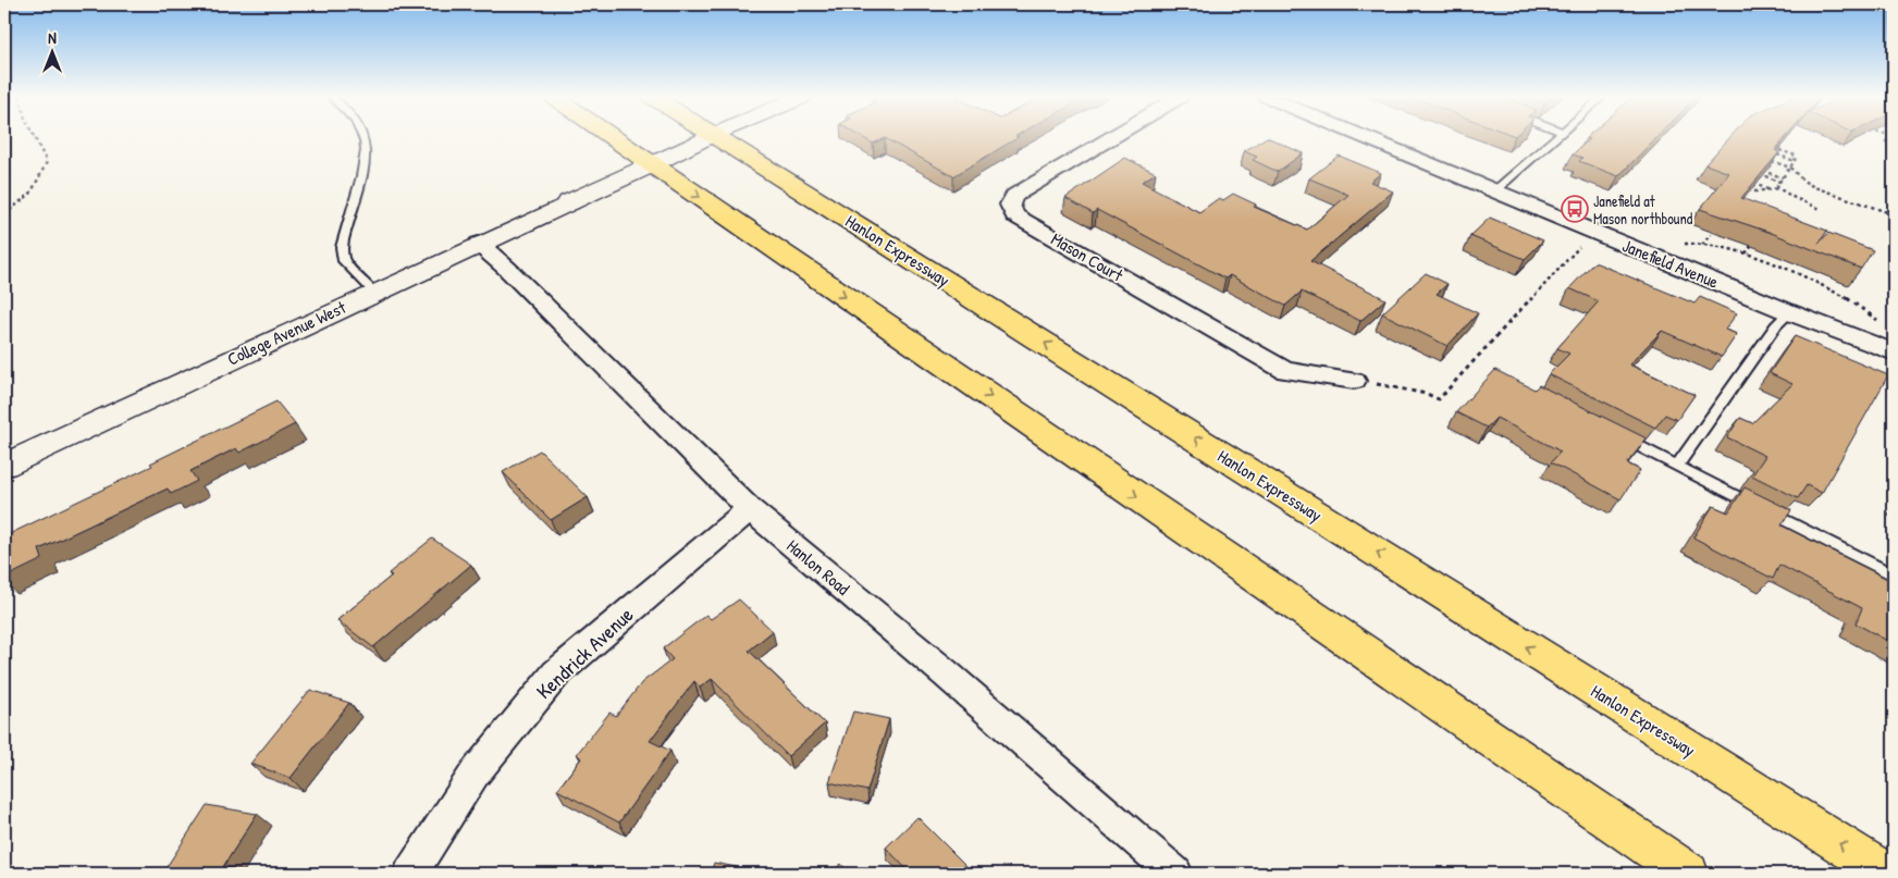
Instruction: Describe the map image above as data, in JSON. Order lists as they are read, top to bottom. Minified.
{"streets":{"highway":["Hanlon Expressway"],"street":["Mason Court","Janefield Avenue","College Avenue West","Hanlon Road","Kendrick Avenue"]},"crossings":[["College Avenue West","Hanlon Road"],["Hanlon Road","Kendrick Avenue"]],"places":{"bus stop":["Janefield at Mason northbound"]},"north":"top"}
